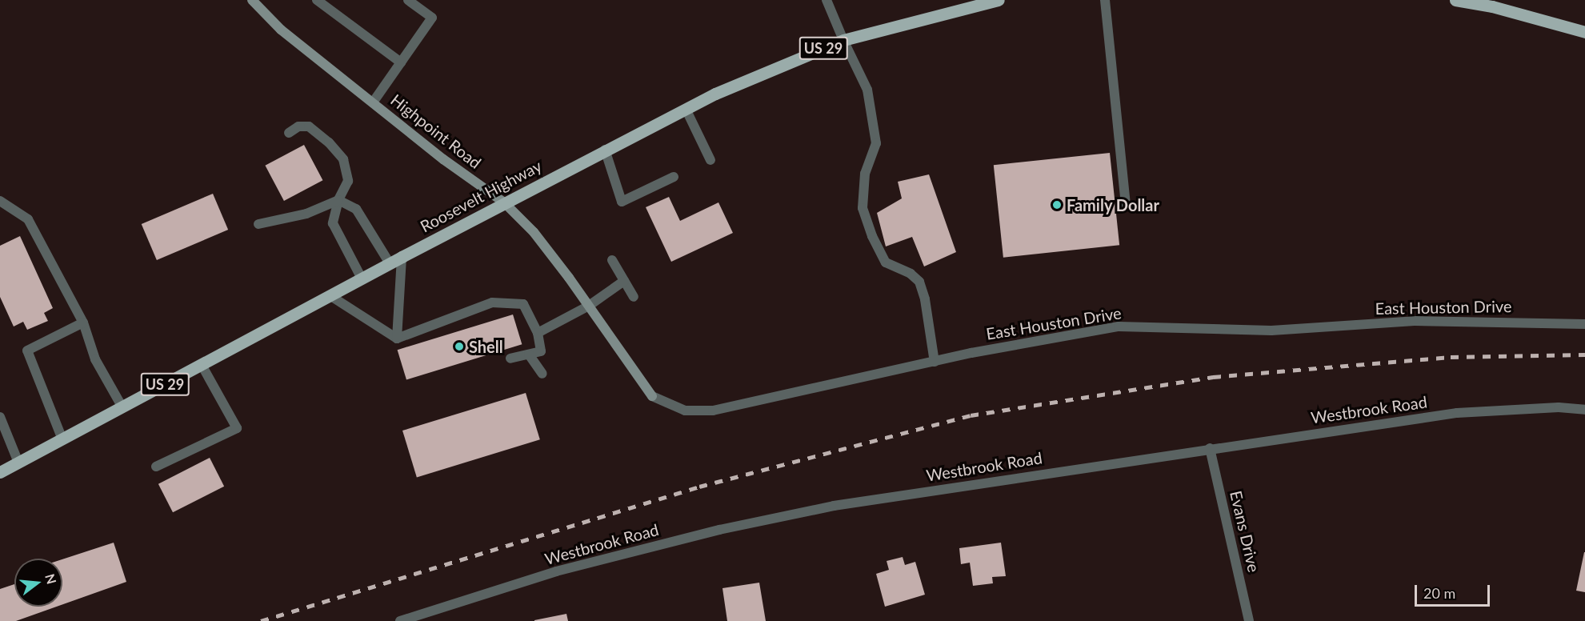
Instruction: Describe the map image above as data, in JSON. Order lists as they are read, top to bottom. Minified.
{"streets":{"main road":["US 29","Roosevelt Highway"],"street":["Highpoint Road","East Houston Drive","Westbrook Road","Evans Drive"]},"crossings":[["Highpoint Road","Roosevelt Highway"],["Highpoint Road","East Houston Drive"],["Westbrook Road","Evans Drive"]],"places":["Family Dollar","Shell"],"scale_bar":"20 m","north":"right"}
